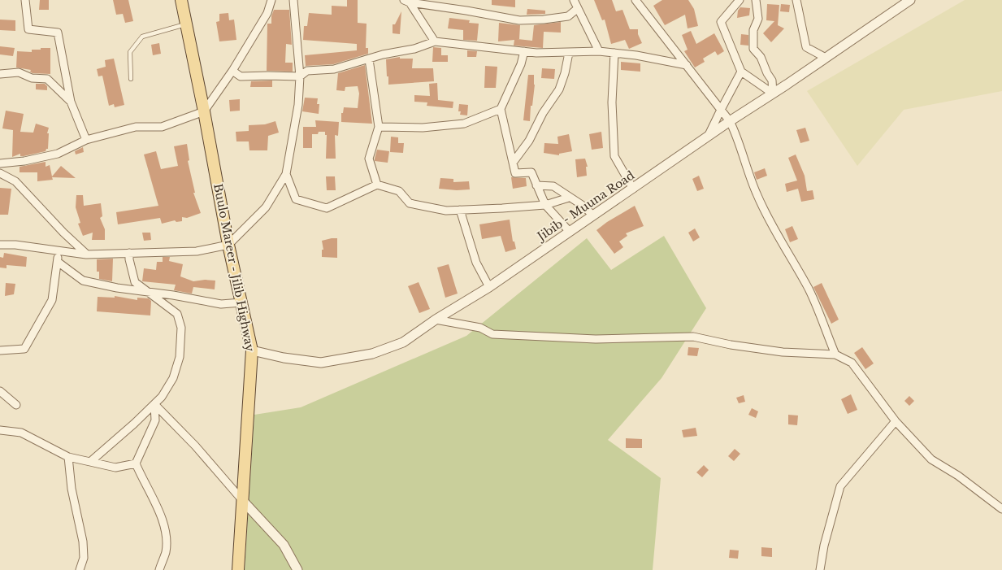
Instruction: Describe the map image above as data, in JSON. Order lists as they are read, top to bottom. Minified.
{"streets":{"main road":["Buulo Mareer - Jilib Highway"],"street":["Jibib - Muuna Road"]},"crossings":[["Jibib - Muuna Road","Buulo Mareer - Jilib Highway"]]}
